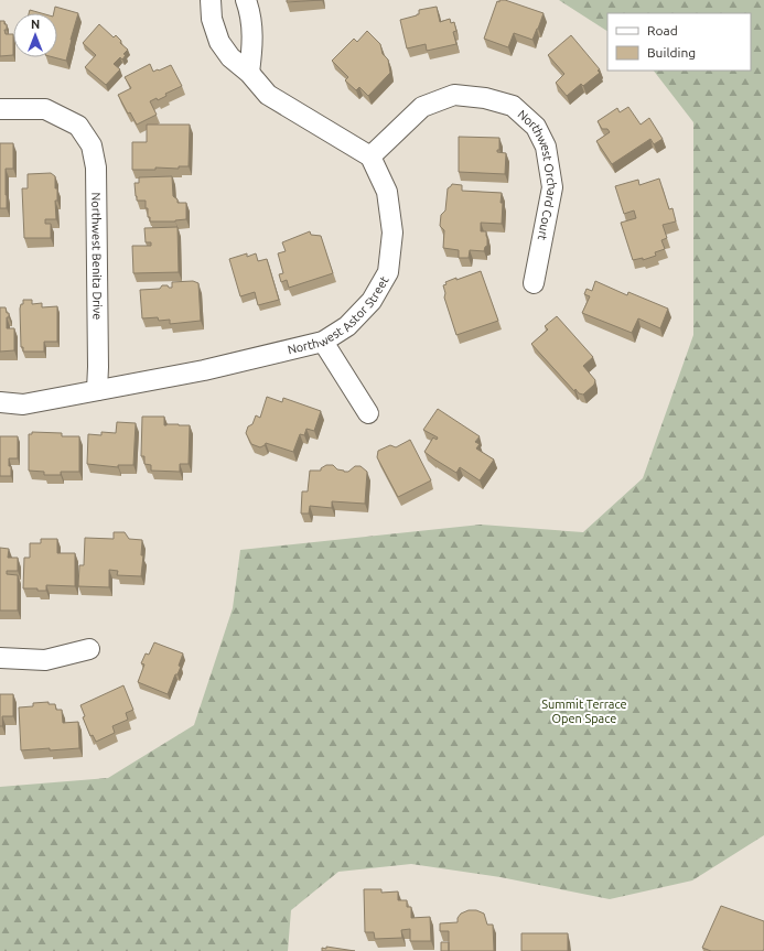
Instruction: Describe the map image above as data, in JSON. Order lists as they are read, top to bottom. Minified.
{"streets":{"street":["Northwest Orchard Court","Northwest Benita Drive","Northwest Astor Street"]},"crossings":[["Northwest Orchard Court","Northwest Astor Street"],["Northwest Benita Drive","Northwest Astor Street"]],"parks":["Summit Terrace Open Space"],"legend":["Road","Building"],"north":"top"}
